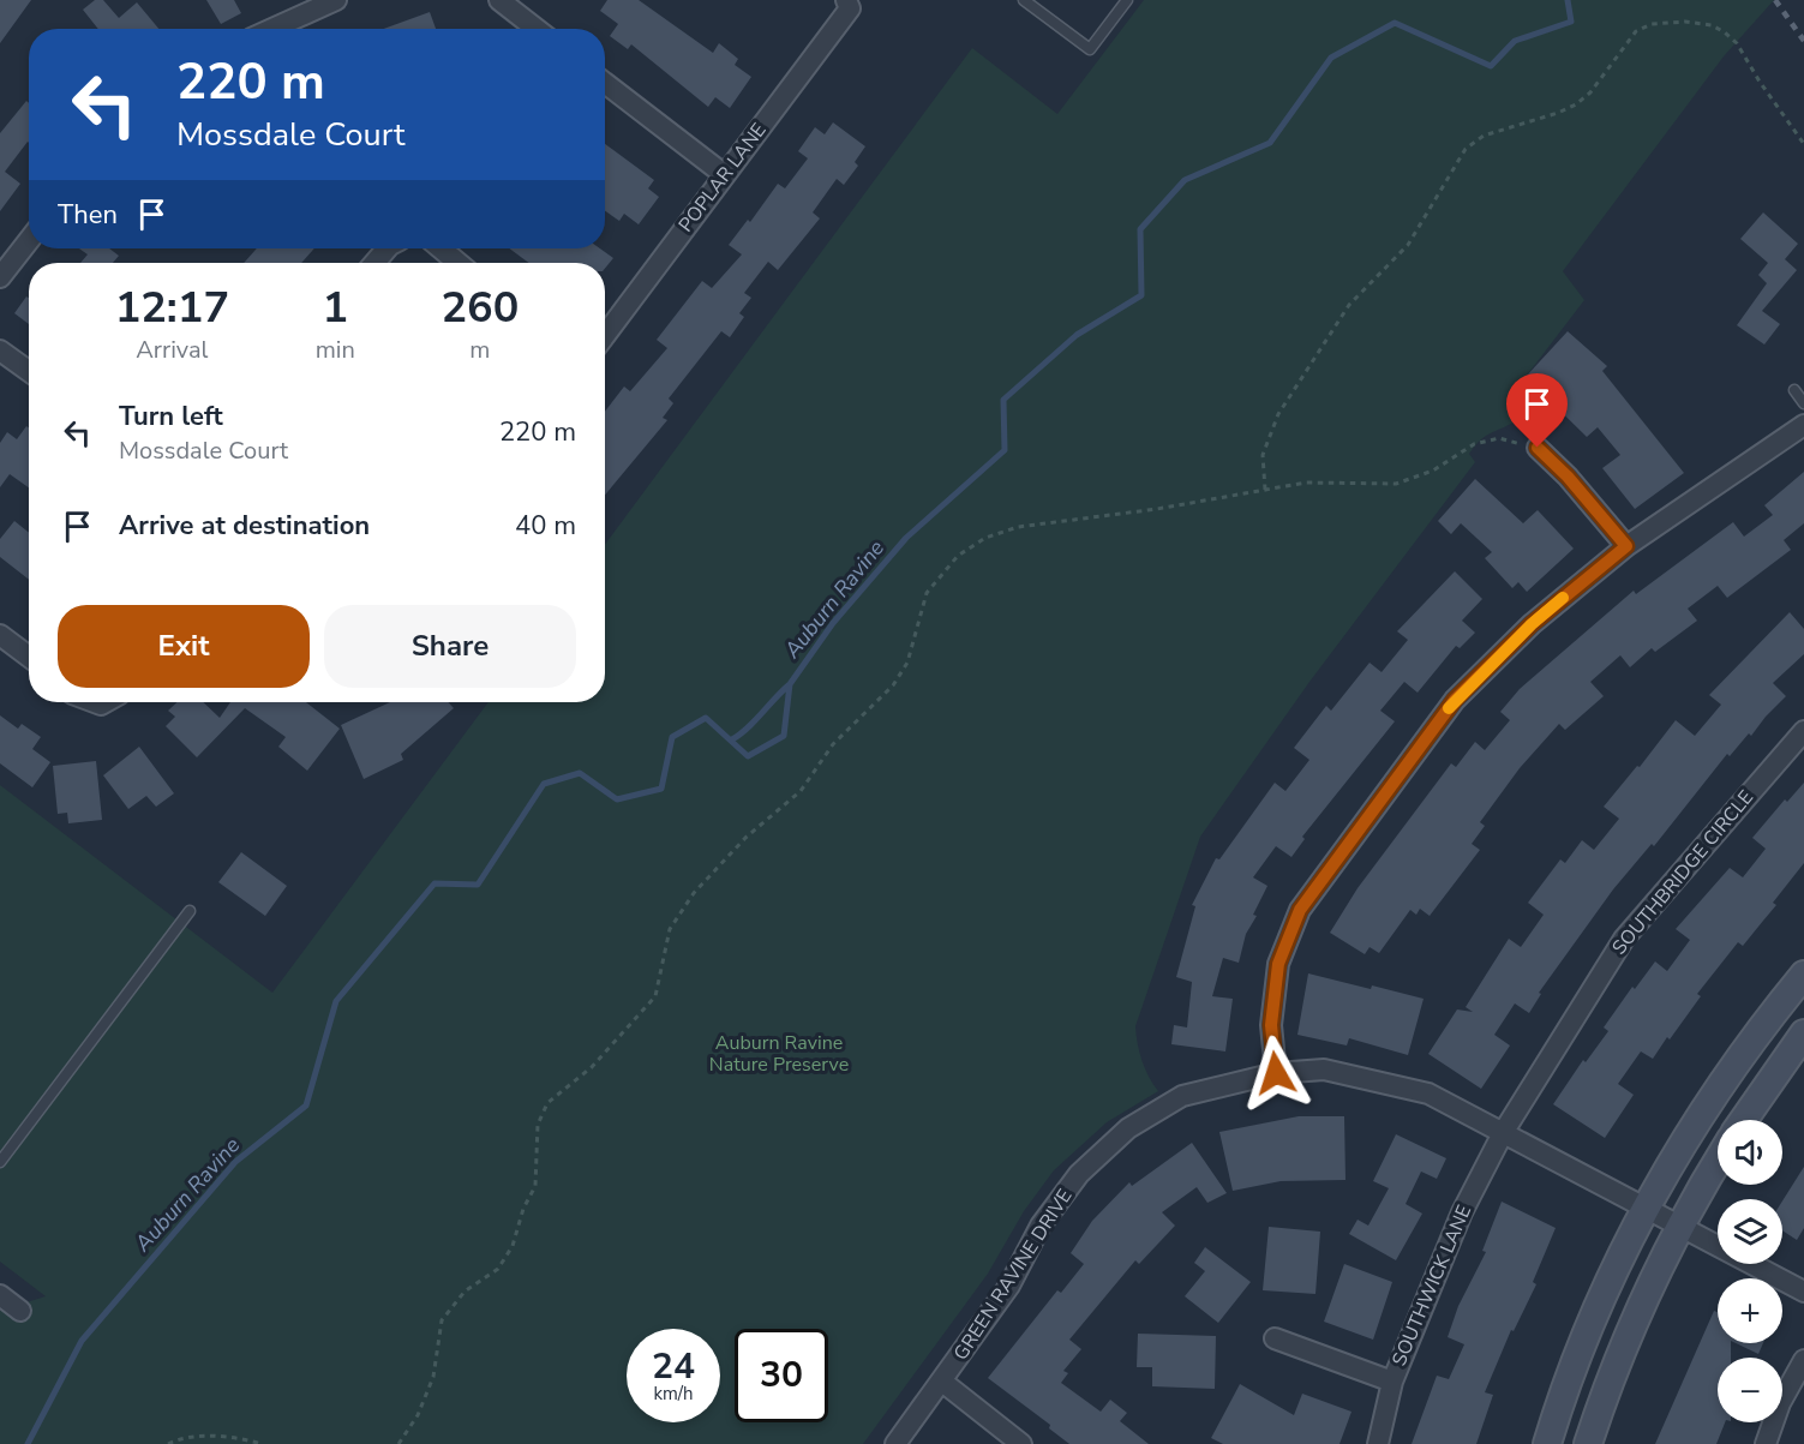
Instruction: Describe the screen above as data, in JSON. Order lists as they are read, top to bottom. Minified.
{"streets":{"street":["POPLAR LANE","SOUTHBRIDGE CIRCLE","GREEN RAVINE DRIVE","SOUTHWICK LANE"]},"crossings":[["SOUTHBRIDGE CIRCLE","GREEN RAVINE DRIVE"],["SOUTHBRIDGE CIRCLE","SOUTHWICK LANE"],["GREEN RAVINE DRIVE","SOUTHWICK LANE"]],"water":["Auburn Ravine"],"parks":["Auburn Ravine Nature Preserve"],"page":{"turn":["220 m","Mossdale Court"],"then":"Then","eta":["12:17","Arrival","1","min","260","m"],"list":[{"name":"Turn left","note":"Mossdale Court","value":"220 m"},{"name":"Arrive at destination","value":"40 m"}],"buttons":["Exit","Share"],"map_buttons":["+","−"],"speed":"24 km/h","limit":"30"}}
